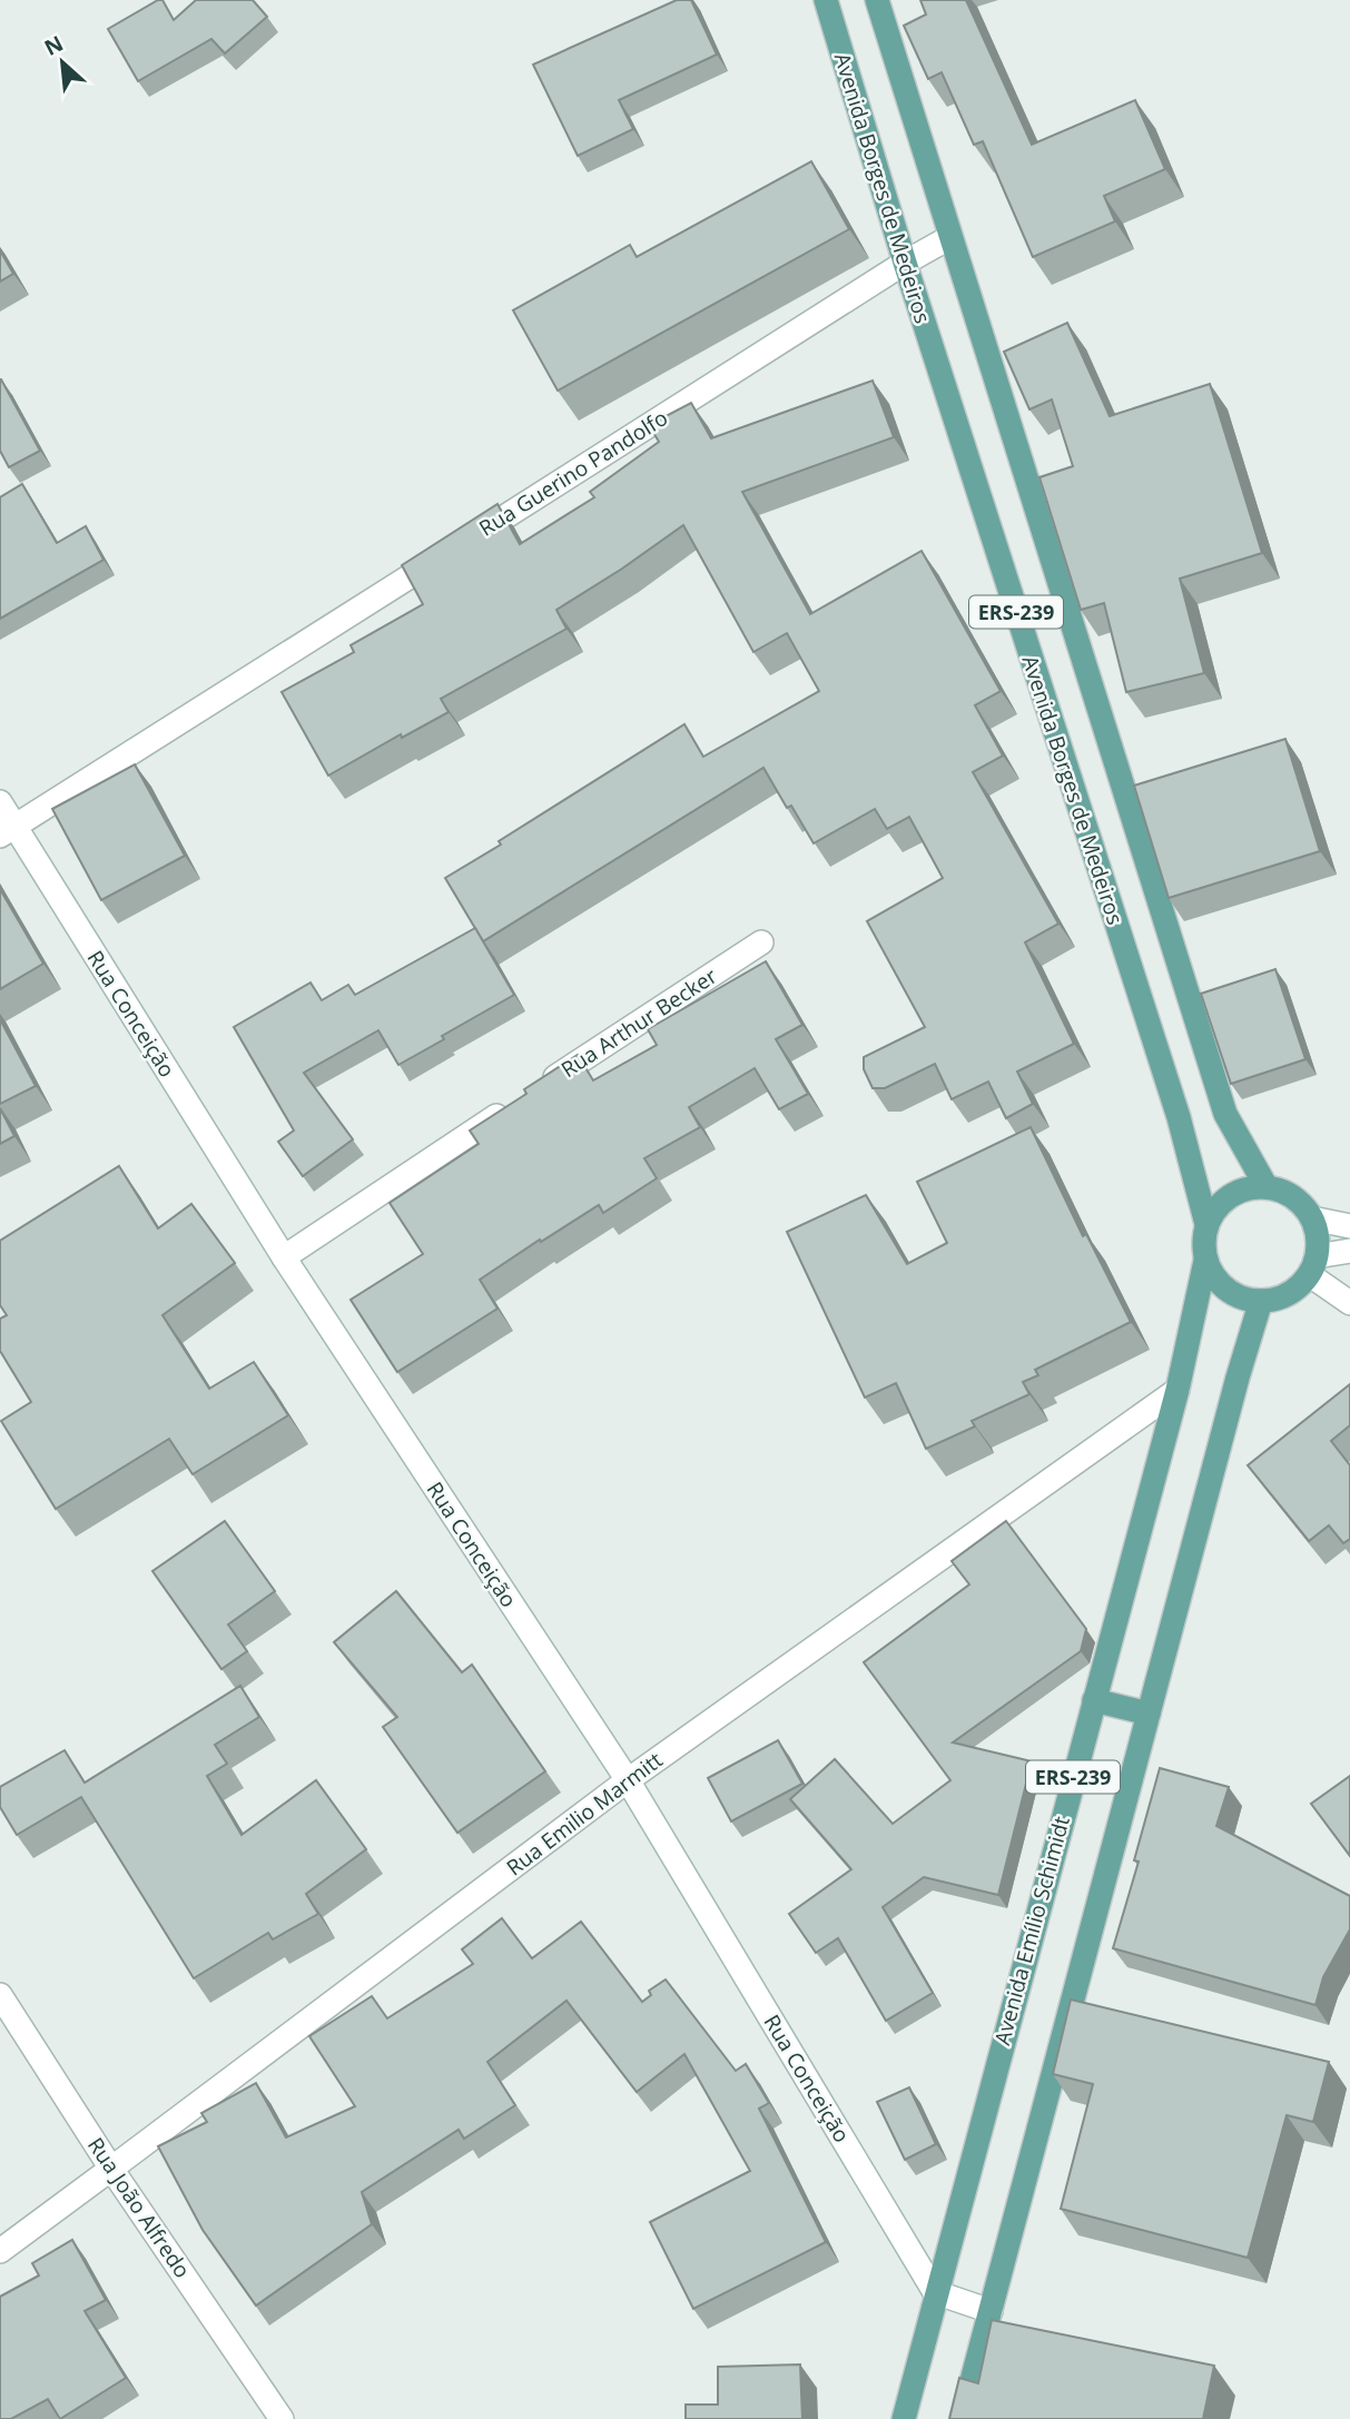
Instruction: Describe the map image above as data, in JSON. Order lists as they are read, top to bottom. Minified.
{"streets":{"main road":["Avenida Borges de Medeiros","ERS-239","Avenida Emílio Schimidt"],"street":["Rua Guerino Pandolfo","Rua Conceição","Rua Arthur Becker","Rua Emilio Marmitt","Rua João Alfredo"]},"crossings":[["Avenida Borges de Medeiros","Rua Guerino Pandolfo"],["Avenida Borges de Medeiros","ERS-239"],["Avenida Borges de Medeiros","Avenida Emílio Schimidt"],["Rua Guerino Pandolfo","ERS-239"],["Rua Guerino Pandolfo","Rua Conceição"],["ERS-239","Avenida Emílio Schimidt"],["Rua Conceição","Rua Emilio Marmitt"],["Rua Conceição","Avenida Emílio Schimidt"],["Rua Emilio Marmitt","Avenida Emílio Schimidt"],["Rua Emilio Marmitt","Rua João Alfredo"]],"north":"top left"}
